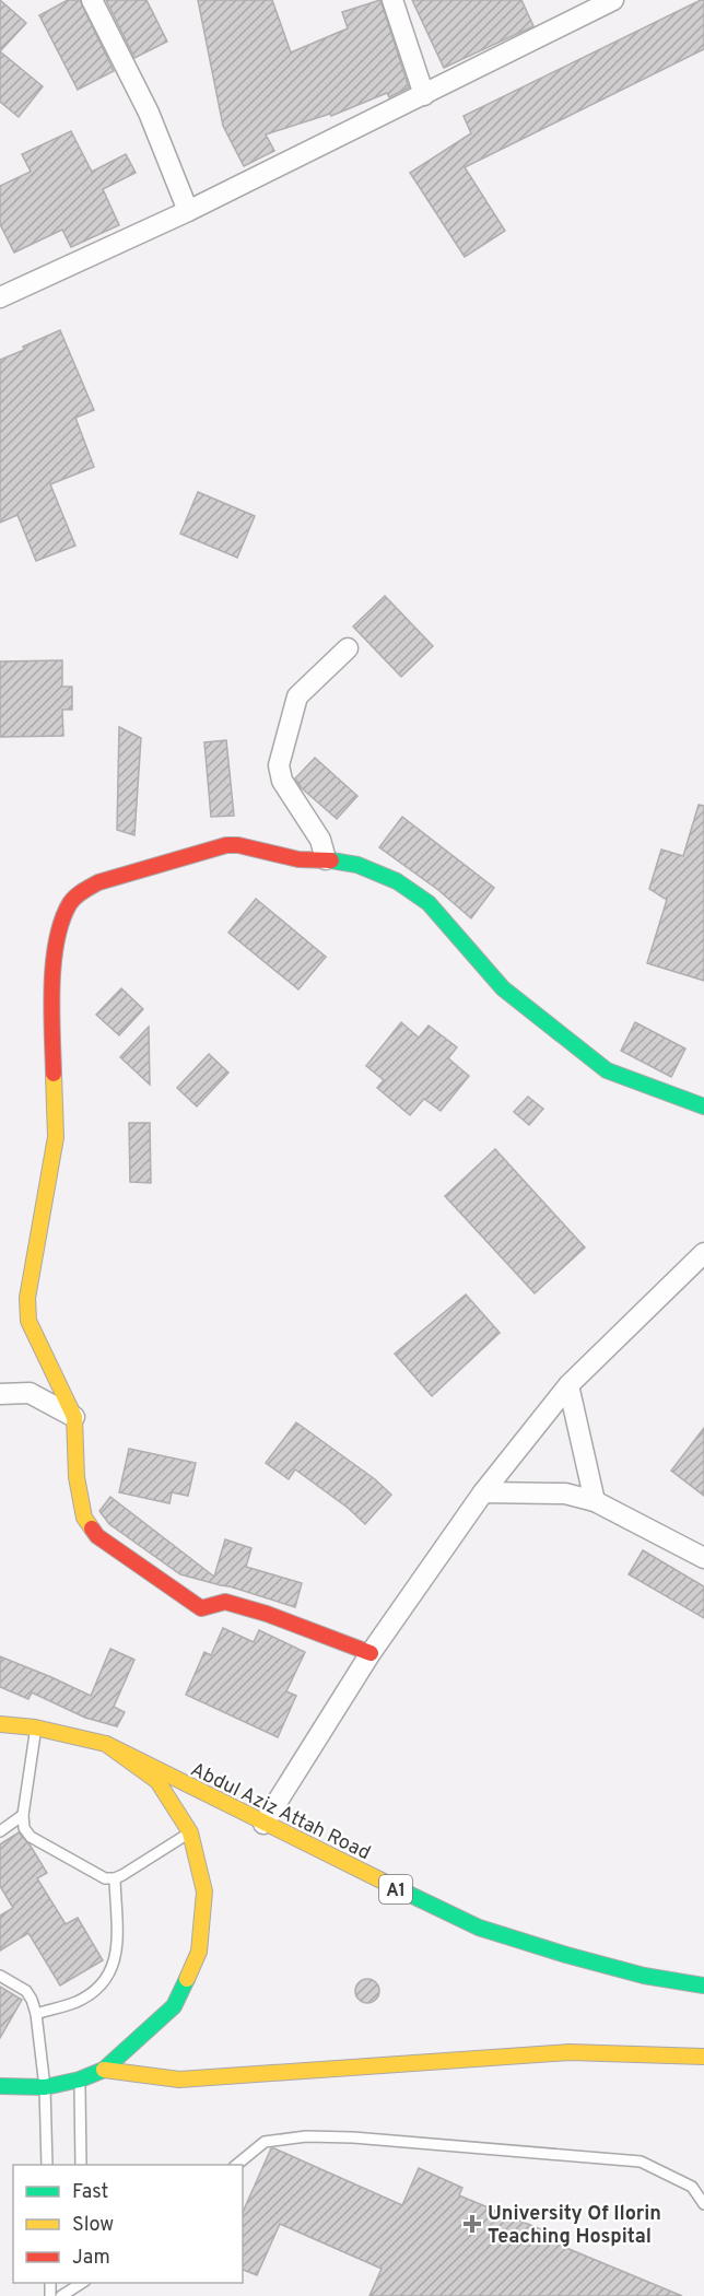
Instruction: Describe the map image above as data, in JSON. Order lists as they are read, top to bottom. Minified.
{"streets":{"main road":["Abdul Aziz Attah Road","A1"]},"places":{"health":["University Of Ilorin Teaching Hospital"]},"legend":["Fast","Slow","Jam"]}
